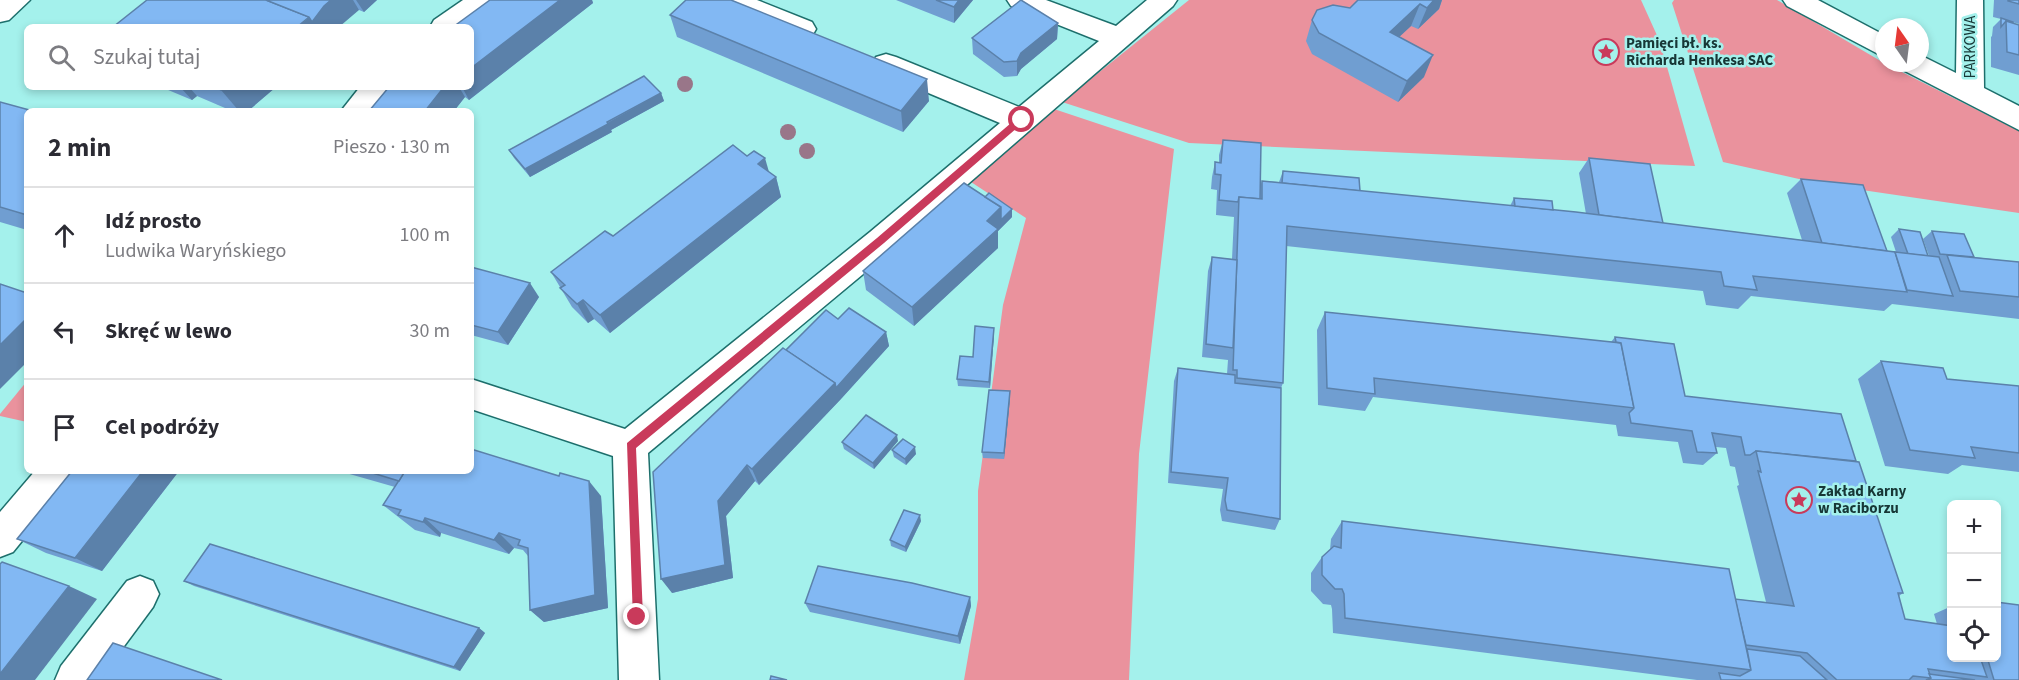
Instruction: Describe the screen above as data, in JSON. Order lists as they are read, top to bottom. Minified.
{"streets":{"street":["PARKOWA"]},"places":{"place":["Pamięci bł. ks. Richarda Henkesa SAC","Zakład Karny w Raciborzu"]},"north":"top","page":{"search":"Szukaj tutaj","heading":["2 min","Pieszo · 130 m"],"list":[["Idź prosto","Ludwika Waryńskiego","100 m"],["Skręć w lewo","30 m"],"Cel podróży"],"map_buttons":["+","−"]}}
